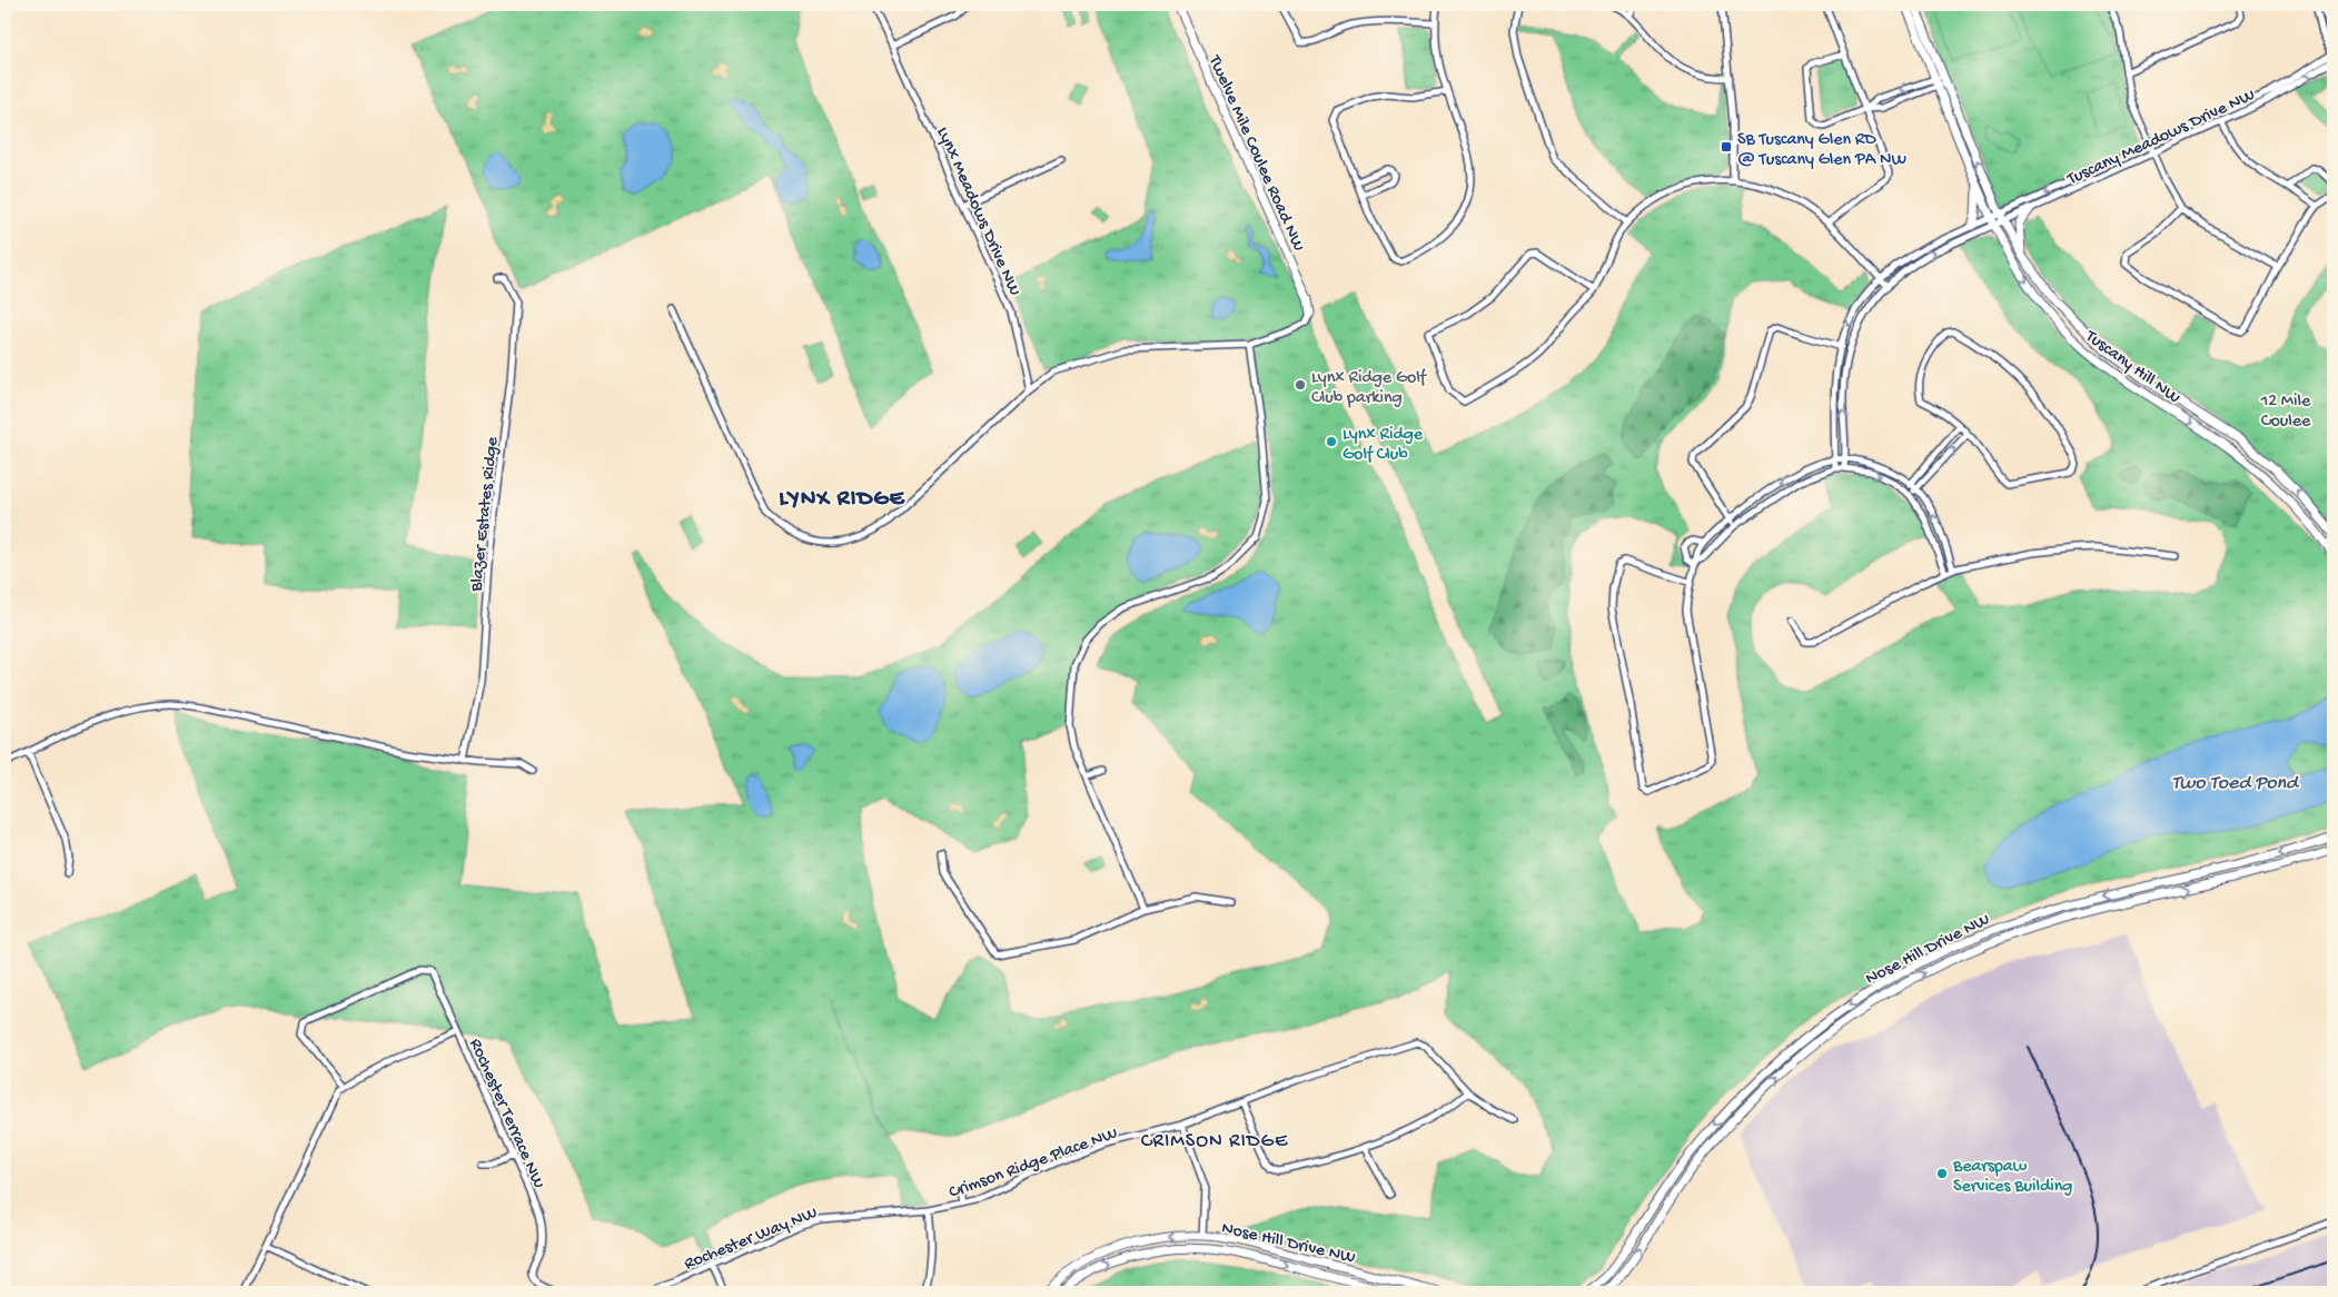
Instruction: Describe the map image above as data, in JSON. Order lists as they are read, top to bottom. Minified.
{"streets":{"street":["Tuscany Meadows Drive NW","Twelve Mile Coulee Road NW","Lynx Meadows Drive NW","Tuscany Hill NW","Blazer Estates Ridge","Nose Hill Drive NW","Rochester Terrace NW","Crimson Ridge Place NW","Rochester Way NW"]},"crossings":[["Tuscany Meadows Drive NW","Tuscany Hill NW"],["Crimson Ridge Place NW","Rochester Way NW"]],"districts":["LYNX RIDGE","CRIMSON RIDGE"],"water":["Two Toed Pond"],"parks":["12 Mile Coulee"],"places":{"transit":["SB Tuscany Glen RD @ Tuscany Glen PA NW"],"other":["Lynx Ridge Golf Club parking","Lynx Ridge Golf Club","Bearspaw Services Building"]}}
